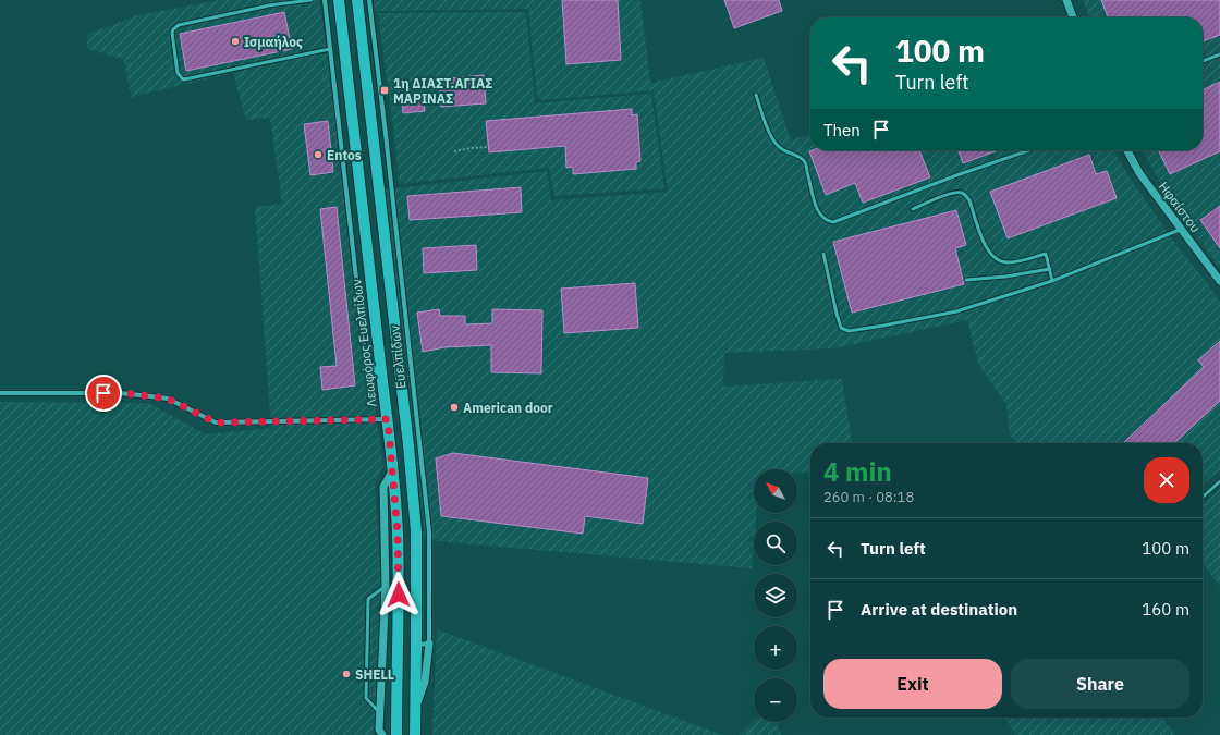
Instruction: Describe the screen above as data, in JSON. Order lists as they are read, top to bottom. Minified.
{"streets":{"main road":["Λεωφόρος Ευελπίδων"],"street":["Ηφαίστου","Ευελπίδων"]},"crossings":[["Λεωφόρος Ευελπίδων","Ευελπίδων"]],"places":{"other":["Ισμαήλος","Entos","American door","SHELL"],"transit":["1η ΔΙΑΣΤ.ΑΓΙΑΣ ΜΑΡΙΝΑΣ"]},"north":"top left","page":{"turn":["100 m","Turn left"],"then":"Then","heading":["4 min","260 m · 08:18"],"map_buttons":["+","−"],"list":[{"name":"Turn left","value":"100 m"},{"name":"Arrive at destination","value":"160 m"}],"buttons":["Exit","Share"]}}
